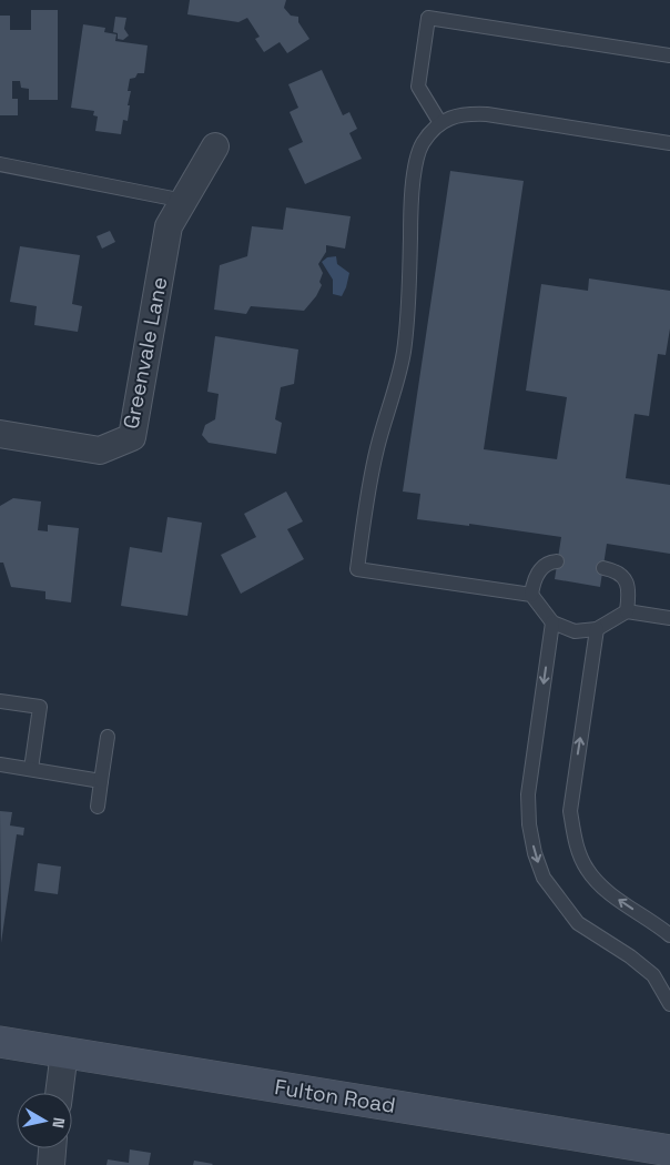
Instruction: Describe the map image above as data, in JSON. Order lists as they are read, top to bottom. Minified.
{"streets":{"main road":["Fulton Road"],"street":["Greenvale Lane"]},"north":"right"}
